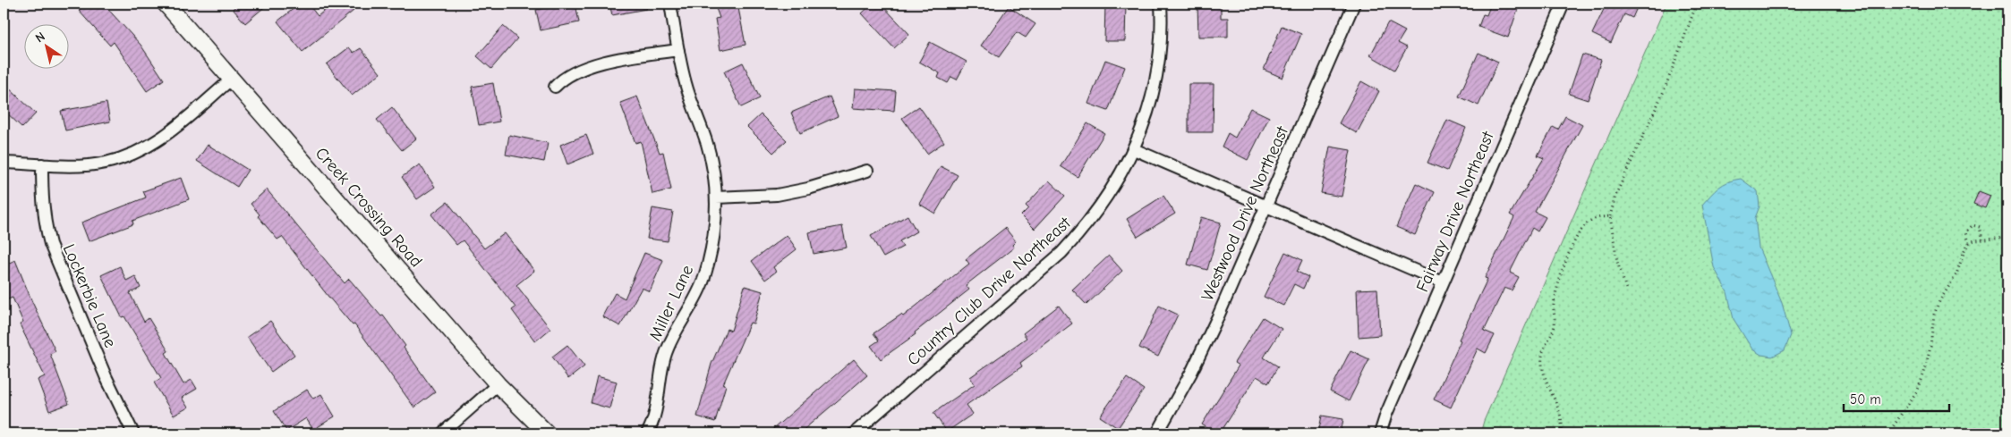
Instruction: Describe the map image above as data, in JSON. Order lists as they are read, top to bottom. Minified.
{"streets":{"street":["Creek Crossing Road","Fairway Drive Northeast","Westwood Drive Northeast","Country Club Drive Northeast","Lockerbie Lane","Miller Lane"]},"scale_bar":"50 m","north":"top left"}
